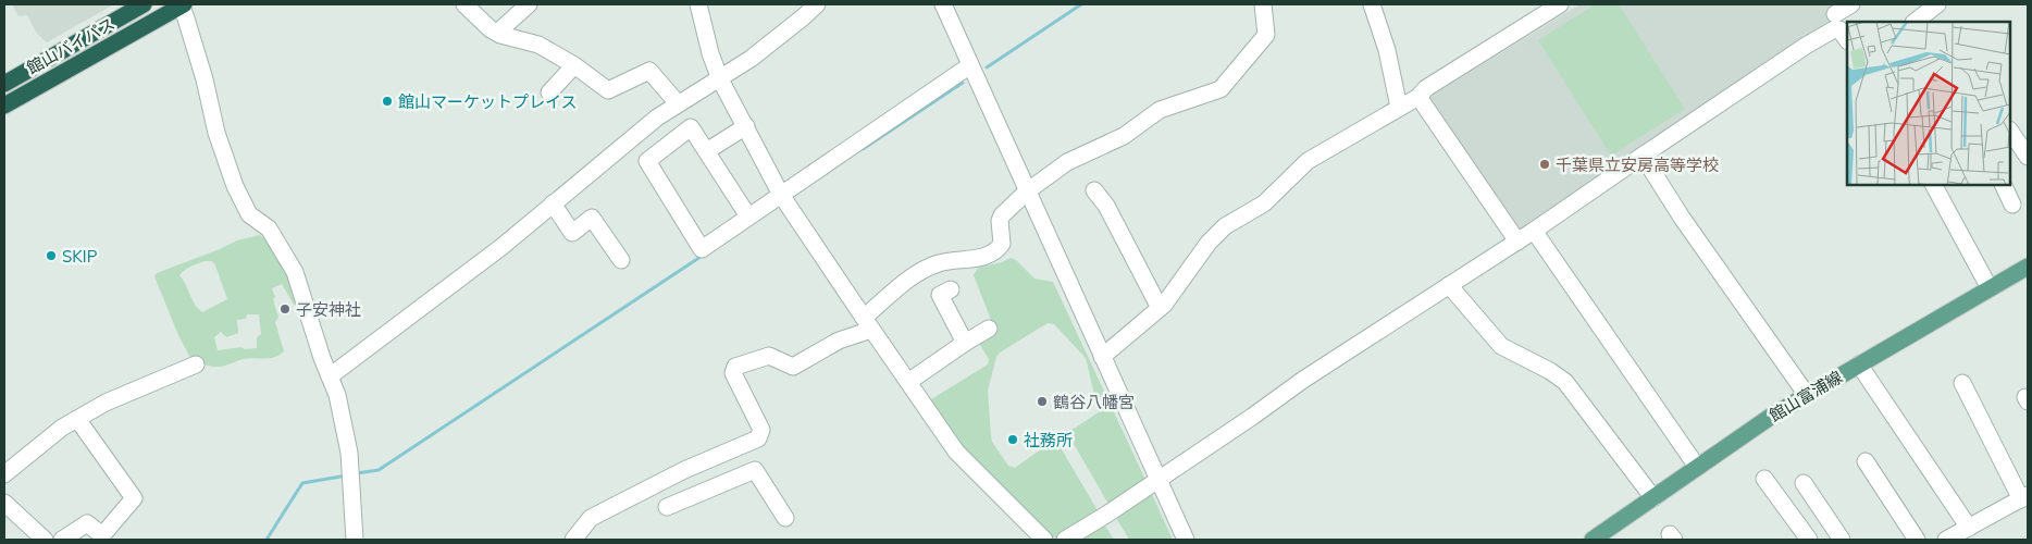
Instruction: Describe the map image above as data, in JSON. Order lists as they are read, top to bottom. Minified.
{"streets":{"highway":["館山バイパス"],"main road":["館山富浦線"]},"places":["館山マーケットプレイス","千葉県立安房高等学校","SKIP","子安神社","鶴谷八幡宮","社務所"]}
